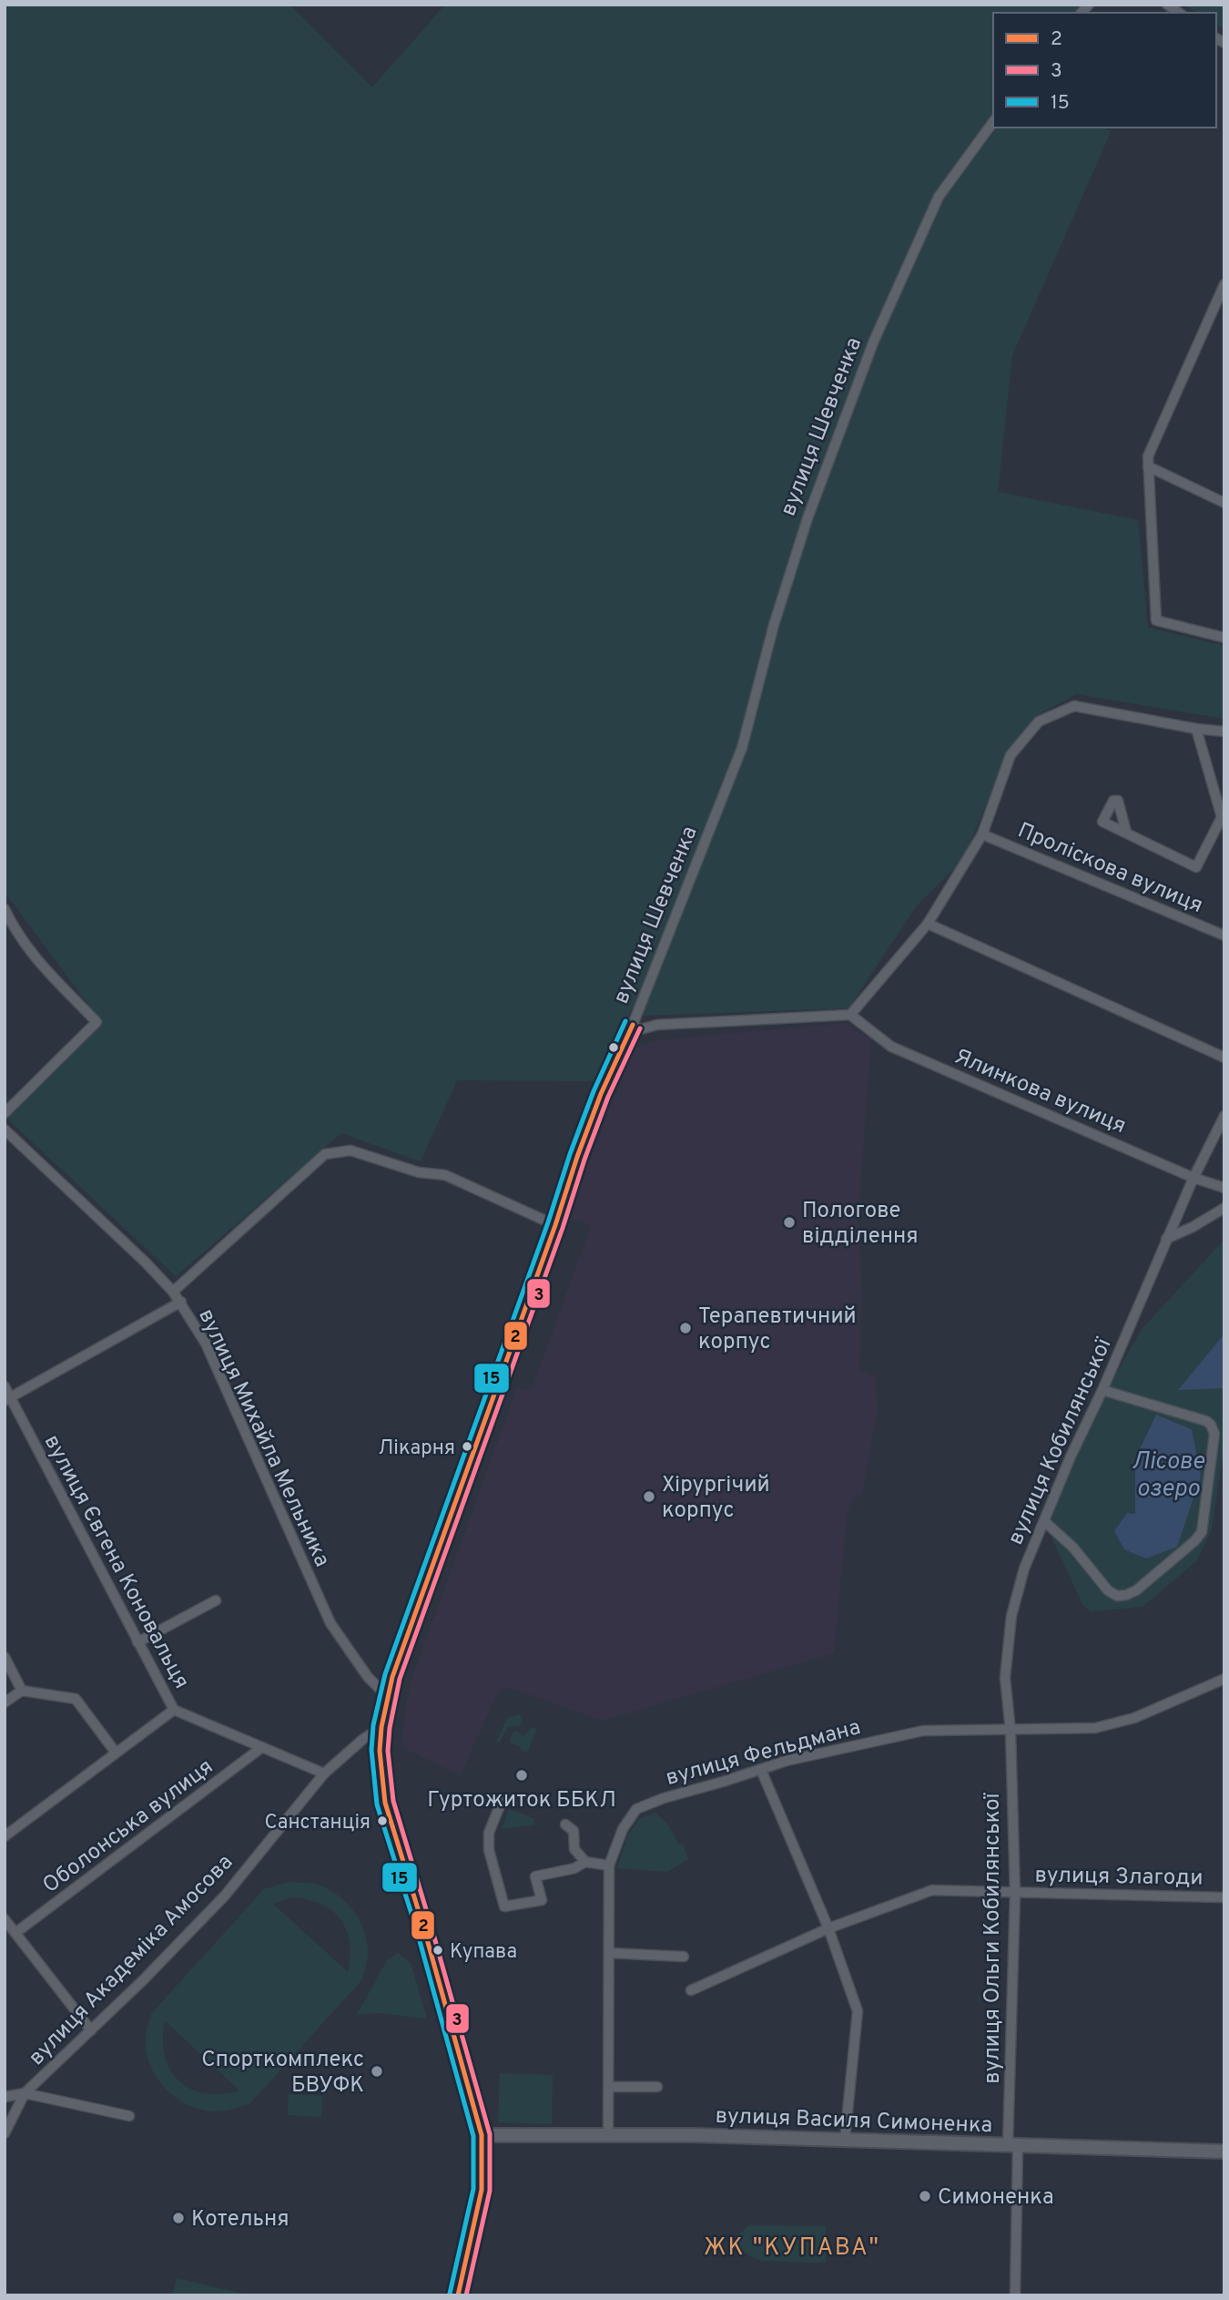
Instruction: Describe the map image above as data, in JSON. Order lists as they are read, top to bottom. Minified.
{"streets":{"street":["вулиця Шевченка","Проліскова вулиця","Ялинкова вулиця","вулиця Михайла Мельника","вулиця Кобилянської","вулиця Євгена Коновальця","вулиця Фельдмана","Оболонська вулиця","вулиця Злагоди","вулиця Ольги Кобилянської","вулиця Академіка Амосова","вулиця Василя Симоненка"]},"crossings":[["вулиця Шевченка","вулиця Михайла Мельника"],["вулиця Шевченка","вулиця Академіка Амосова"],["вулиця Шевченка","вулиця Василя Симоненка"],["Ялинкова вулиця","вулиця Кобилянської"],["вулиця Кобилянської","вулиця Фельдмана"],["вулиця Кобилянської","вулиця Ольги Кобилянської"],["вулиця Євгена Коновальця","Оболонська вулиця"],["вулиця Євгена Коновальця","вулиця Академіка Амосова"],["вулиця Фельдмана","вулиця Ольги Кобилянської"],["вулиця Фельдмана","вулиця Василя Симоненка"],["вулиця Злагоди","вулиця Ольги Кобилянської"],["вулиця Ольги Кобилянської","вулиця Василя Симоненка"]],"districts":["ЖК \"КУПАВА\""],"water":["Лісове озеро"],"places":["Пологове відділення","Терапевтичний корпус","Лікарня","Хірургічий корпус","Гуртожиток ББКЛ","Санстанція","Купава","Спорткомплекс БВУФК","Симоненка","Котельня"],"lines":["transit line 15","transit line 2","transit line 3"],"legend":["2","3","15"]}
